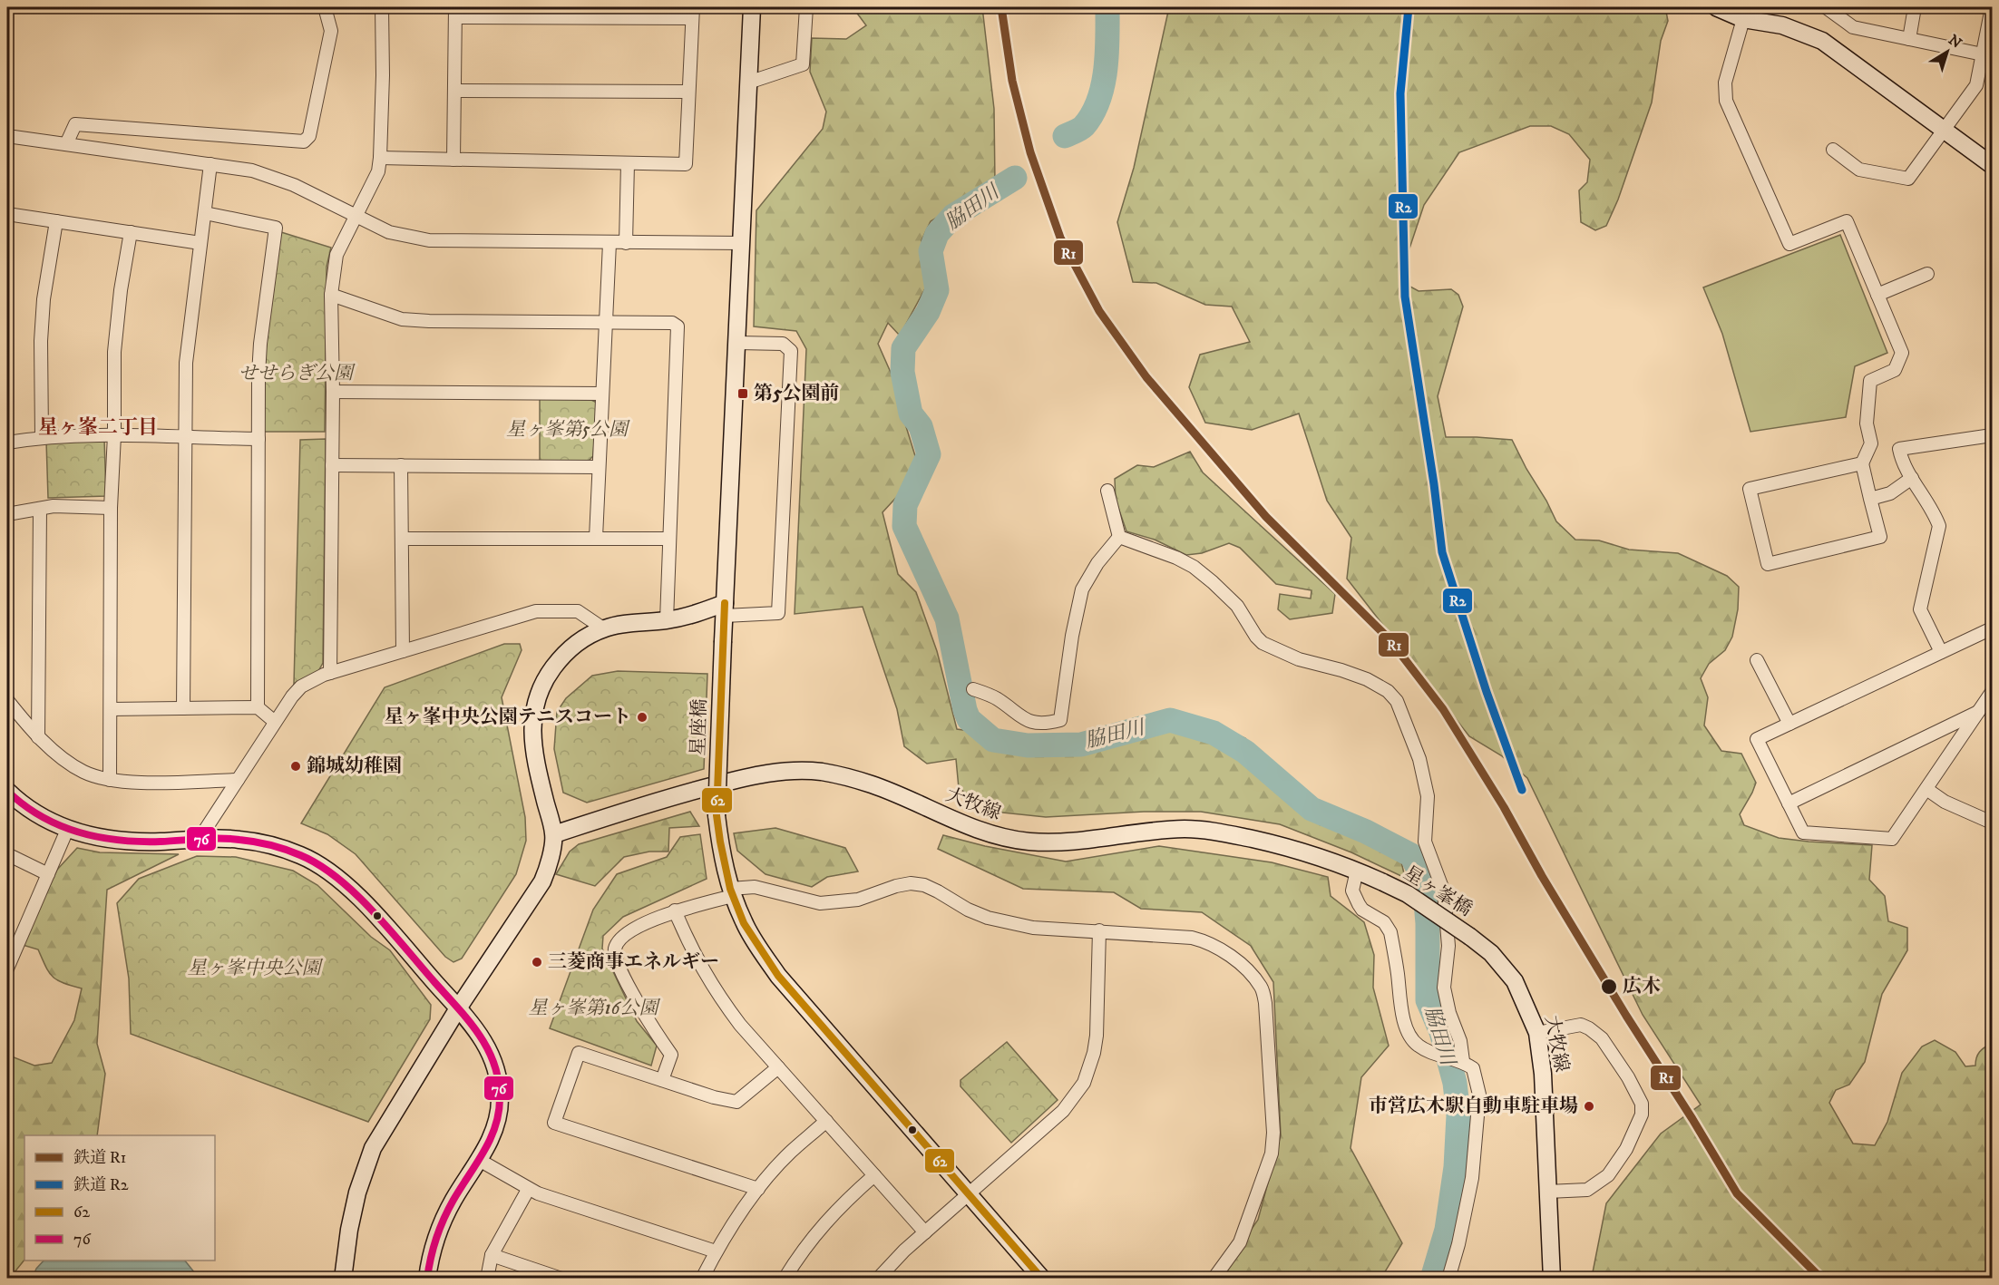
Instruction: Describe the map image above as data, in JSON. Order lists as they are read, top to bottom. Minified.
{"streets":{"street":["星座橋","大牧線","星ヶ峯橋"]},"crossings":[["大牧線","星ヶ峯橋"]],"districts":["星ヶ峯二丁目"],"water":["脇田川"],"parks":["せせらぎ公園","星ヶ峯第5公園","星ヶ峯中央公園","星ヶ峯第16公園"],"places":{"transit":["第5公園前"],"other":["星ヶ峯中央公園テニスコート","錦城幼稚園","三菱商事エネルギー","広木","市営広木駅自動車駐車場"]},"lines":["rail line R1","rail line R2","transit line 62","transit line 76"],"legend":["鉄道 R1","鉄道 R2","62","76"],"north":"top right"}
